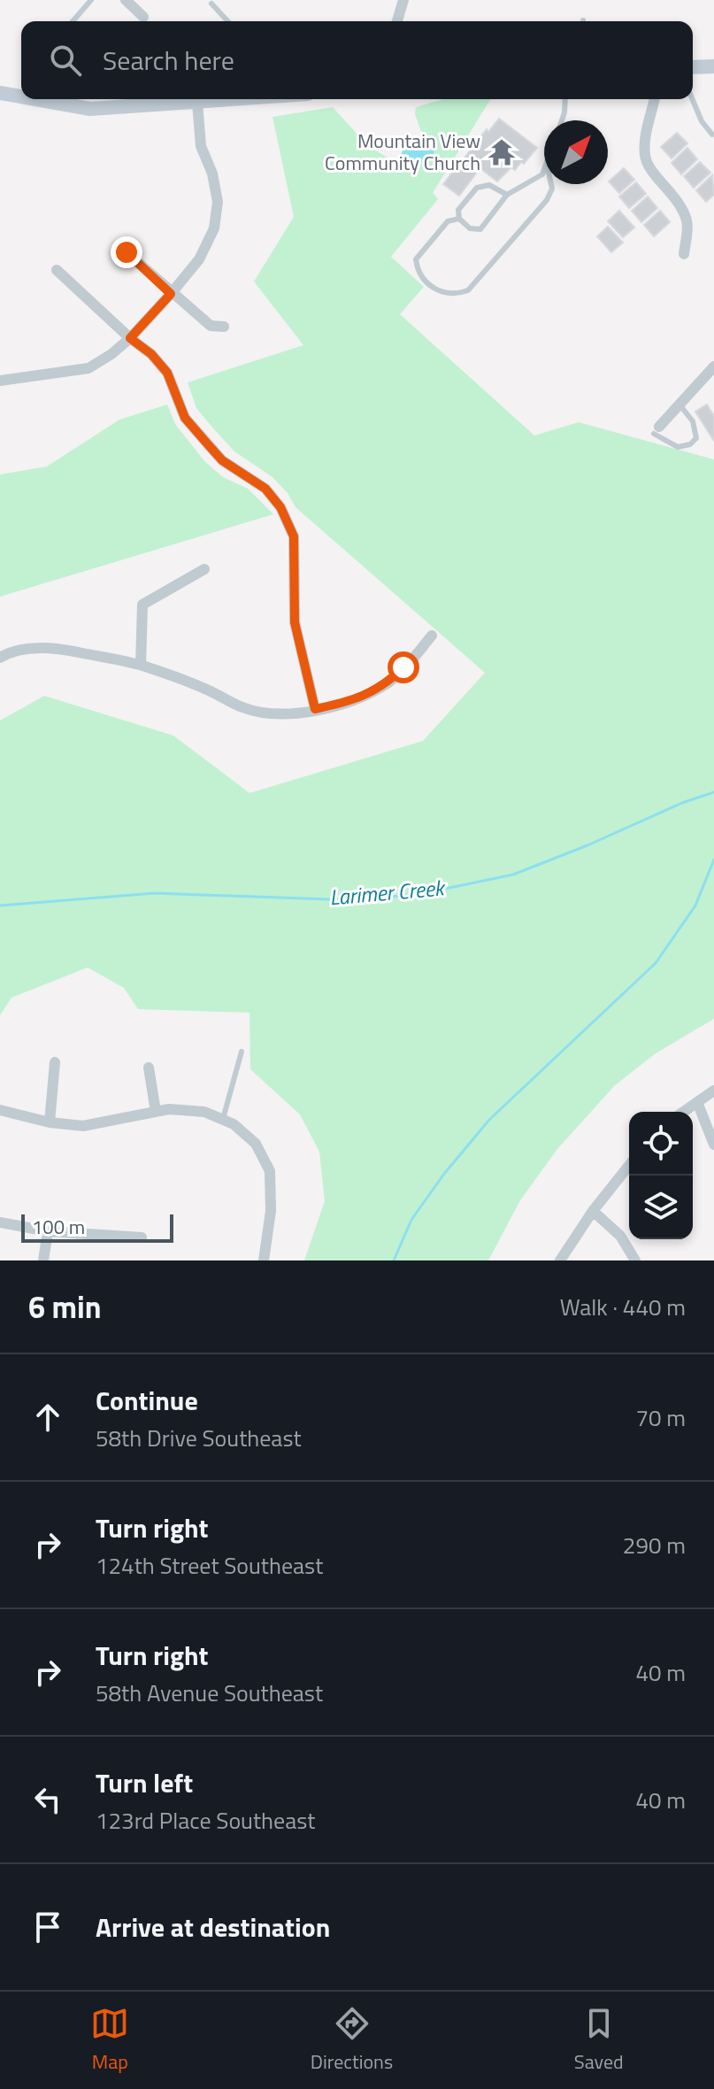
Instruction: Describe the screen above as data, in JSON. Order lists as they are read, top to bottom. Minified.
{"water":["Larimer Creek"],"places":{"temple":["Mountain View Community Church"]},"scale_bar":"100 m","north":"top right","page":{"search":"Search here","scale":"100 m","heading":["6 min","Walk · 440 m"],"list":[["Continue","58th Drive Southeast","70 m"],["Turn right","124th Street Southeast","290 m"],["Turn right","58th Avenue Southeast","40 m"],["Turn left","123rd Place Southeast","40 m"],"Arrive at destination"],"nav":["Map","Directions","Saved"]}}
